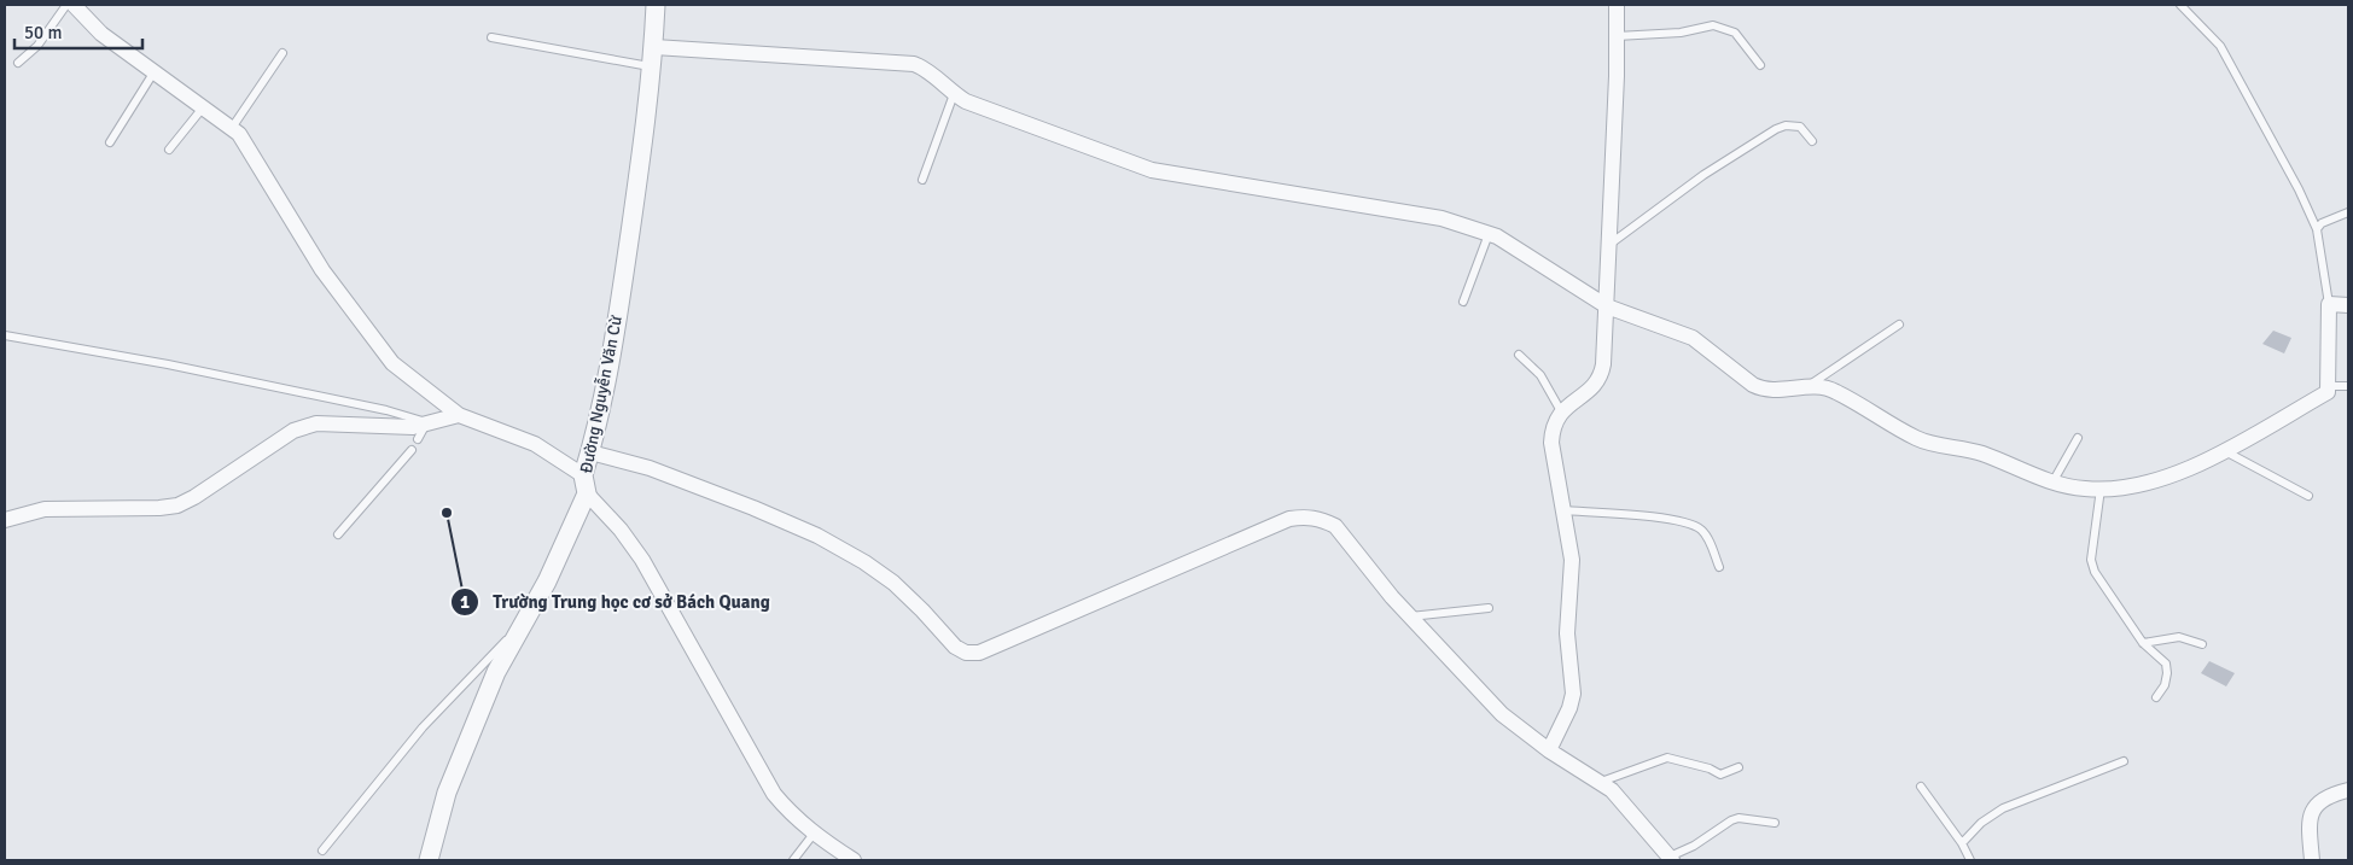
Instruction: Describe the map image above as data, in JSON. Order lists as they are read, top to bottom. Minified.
{"streets":{"street":["Đường Nguyễn Văn Cừ"]},"places":["Trường Trung học cơ sở Bách Quang"],"scale_bar":"50 m"}
